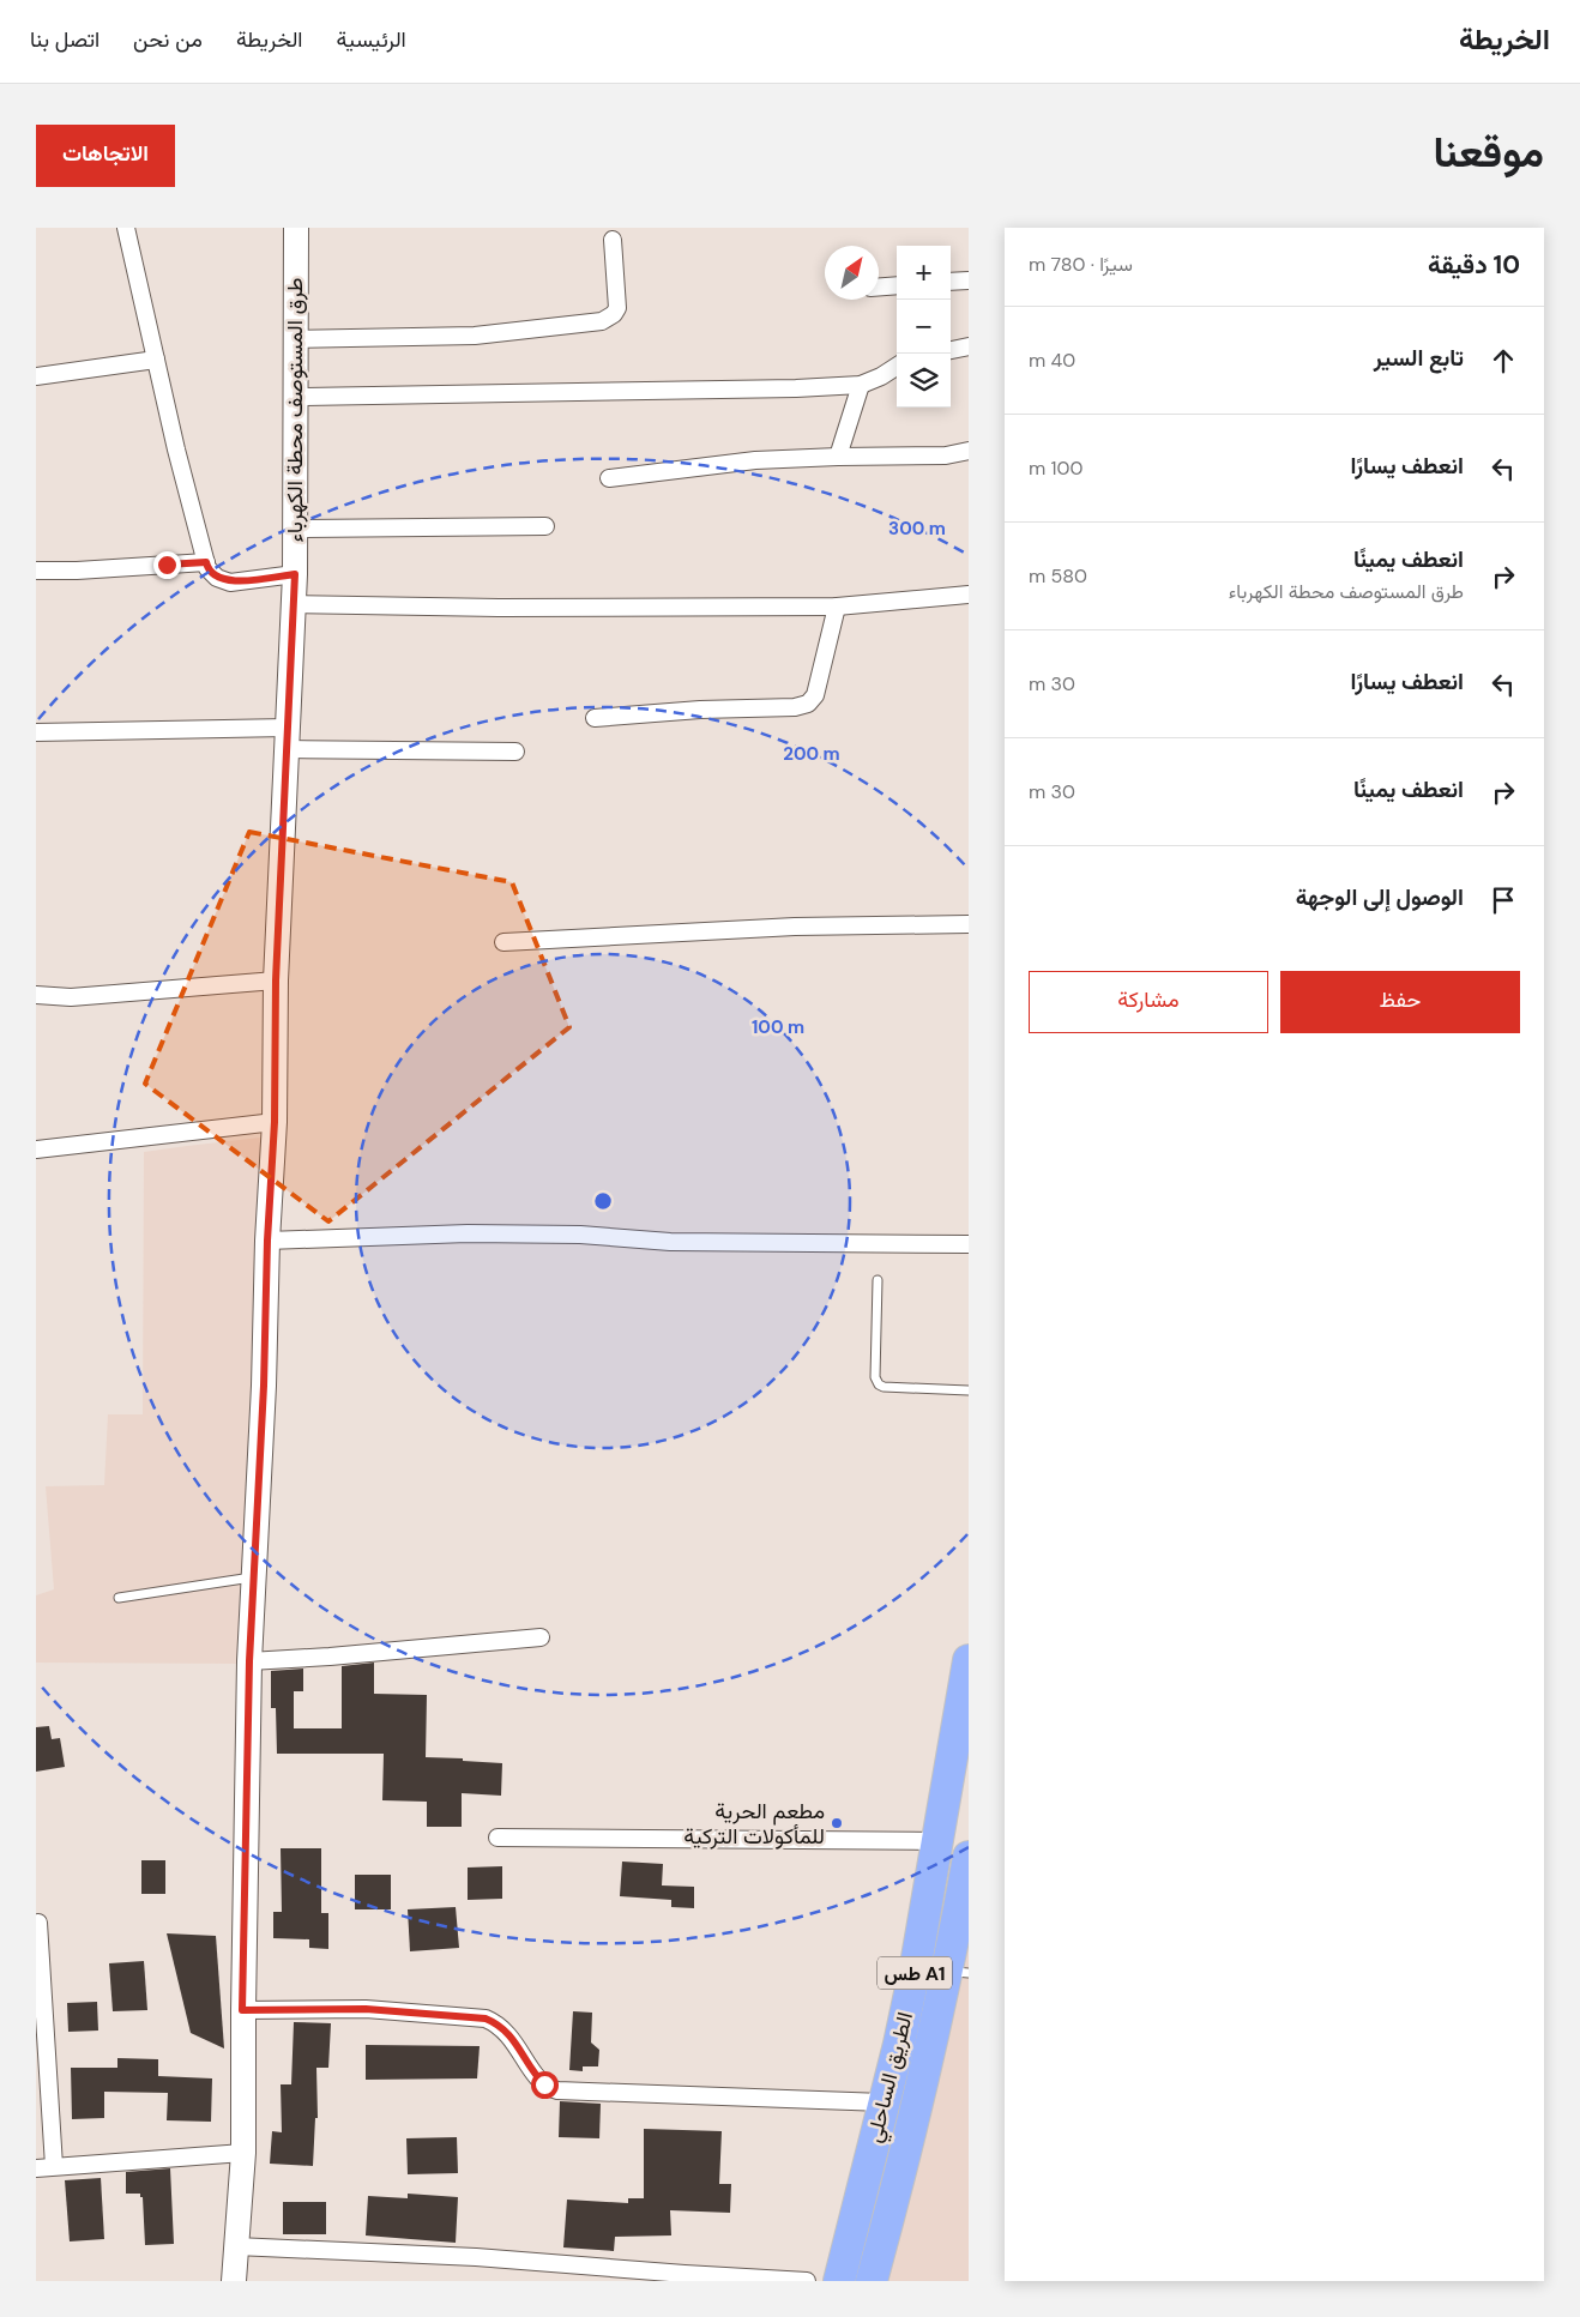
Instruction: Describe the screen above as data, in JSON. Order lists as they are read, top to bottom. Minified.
{"streets":{"highway":["طس A1","الطريق الساحلي"],"street":["طرق المستوصف محطة الكهرباء"]},"places":["مطعم الحرية للمأكولات التركية"],"north":"top right","page":{"header":"الخريطة","nav":["الرئيسية","الخريطة","من نحن","اتصل بنا"],"title":"موقعنا","buttons":["الاتجاهات",["حفظ","مشاركة"]],"heading":["10 دقيقة","سيرًا · 780 m"],"map_buttons":["+","−"],"list":[["تابع السير","40 m"],["انعطف يسارًا","100 m"],["انعطف يمينًا","طرق المستوصف محطة الكهرباء","580 m"],["انعطف يسارًا","30 m"],["انعطف يمينًا","30 m"],"الوصول إلى الوجهة"]},"rings":["300 m","200 m","100 m"]}
